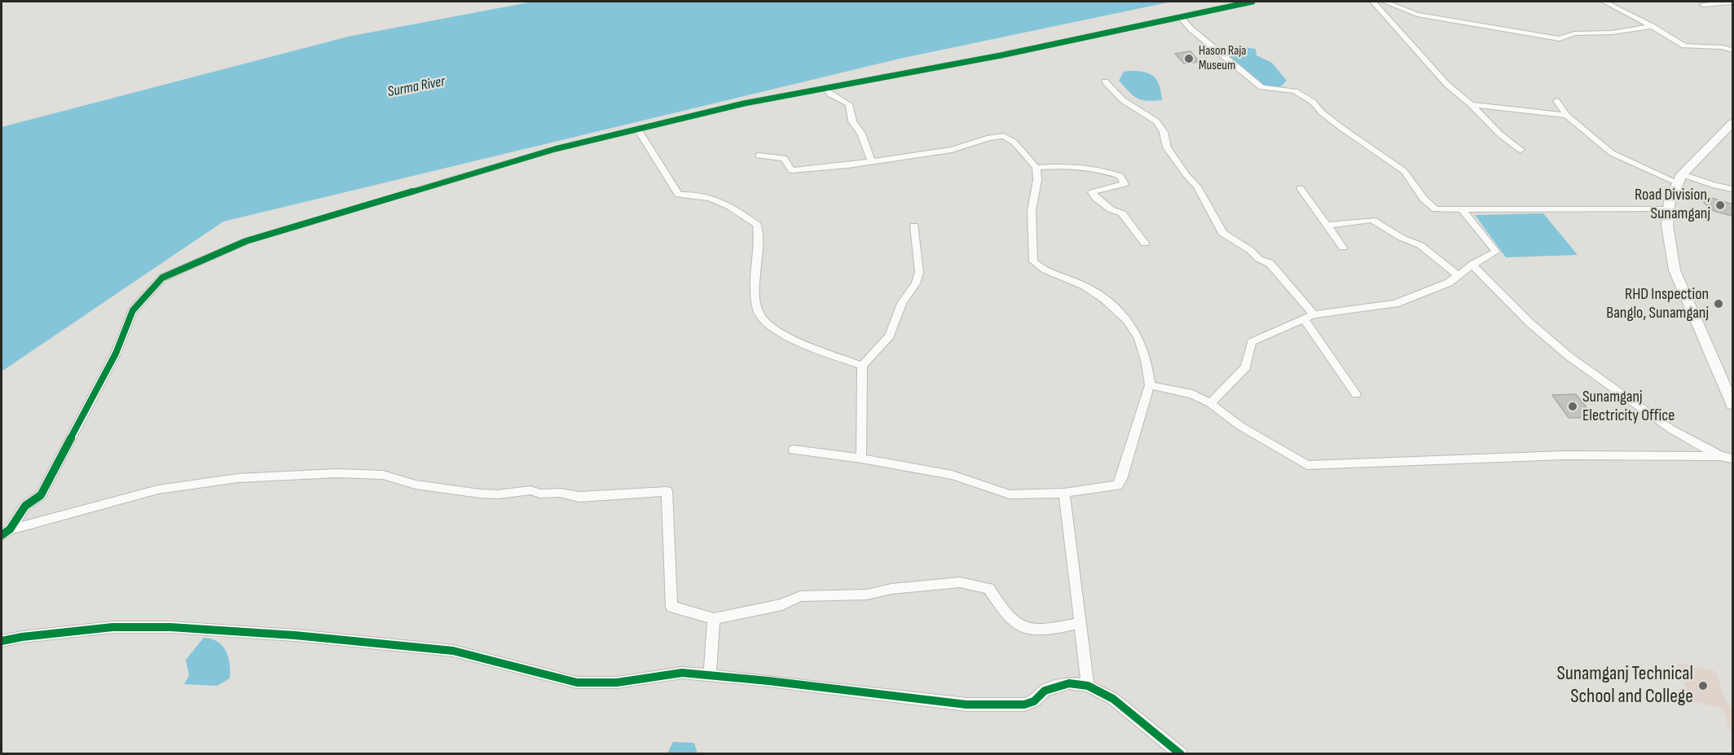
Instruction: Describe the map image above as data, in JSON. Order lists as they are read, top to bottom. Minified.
{"water":["Surma River"],"places":["Hason Raja Museum","Road Division, Sunamganj","RHD Inspection Banglo, Sunamganj","Sunamganj Electricity Office","Sunamganj Technical School and College"]}
